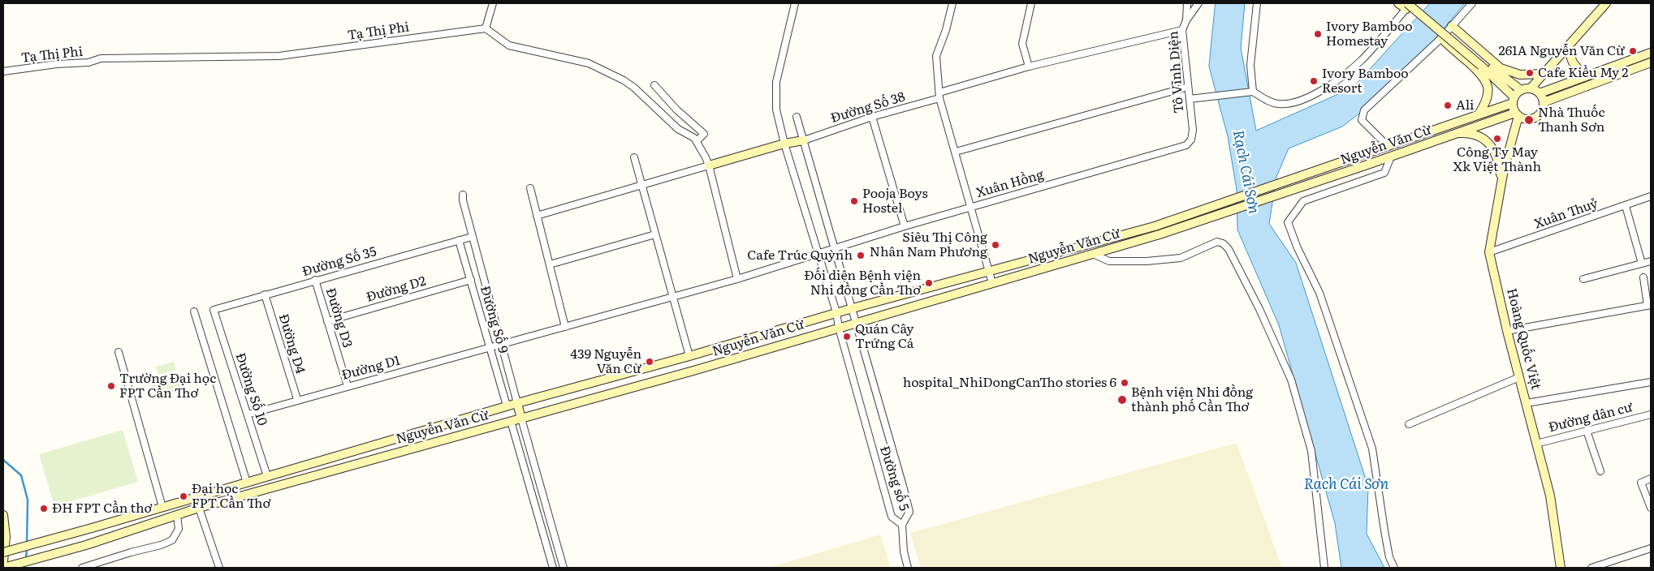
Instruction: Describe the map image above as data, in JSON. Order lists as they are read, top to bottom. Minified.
{"streets":{"main road":["Nguyễn Văn Cừ","Hoàng Quốc Việt"],"street":["Tạ Thị Phi","Tô Vĩnh Diện","Đường Số 38","Xuân Hồng","Xuân Thuỷ","Đường Số 35","Đường D2","Đường D3","Đường Số 9","Đường D4","Đường D1","Đường Số 10","Đường dân cư","Đường số 5"]},"crossings":[["Tô Vĩnh Diện","Đường Số 38"],["Tô Vĩnh Diện","Xuân Hồng"],["Đường Số 38","Đường số 5"],["Nguyễn Văn Cừ","Đường Số 9"],["Nguyễn Văn Cừ","Hoàng Quốc Việt"],["Nguyễn Văn Cừ","Đường Số 10"],["Nguyễn Văn Cừ","Đường số 5"],["Xuân Hồng","Đường D1"],["Xuân Hồng","Đường số 5"],["Xuân Thuỷ","Hoàng Quốc Việt"],["Đường Số 35","Đường D3"],["Đường Số 35","Đường Số 9"],["Đường Số 35","Đường D4"],["Đường Số 35","Đường Số 10"],["Đường D2","Đường D3"],["Đường D2","Đường Số 9"],["Đường D3","Đường D1"],["Đường Số 9","Đường D1"],["Hoàng Quốc Việt","Đường dân cư"],["Đường D4","Đường D1"],["Đường D1","Đường Số 10"]],"water":["Rạch Cái Sơn"],"places":["Ivory Bamboo Homestay","261A Nguyễn Văn Cừ","Cafe Kiều My 2","Ivory Bamboo Resort","Ali","Nhà Thuốc Thanh Sơn","Công Ty May Xk Việt Thành","Pooja Boys Hostel","Siêu Thị Công Nhân Nam Phương","Cafe Trúc Quỳnh","Đối diện Bệnh viện Nhi đồng Cần Thơ","Quán Cây Trứng Cá","439 Nguyễn Văn Cừ","hospital_NhiDongCanTho stories 6","Trường Đại học FPT Cần Thơ","Bệnh viện Nhi đồng thành phố Cần Thơ","Đại học FPT Cần Thơ","ĐH FPT Cần thơ"]}
